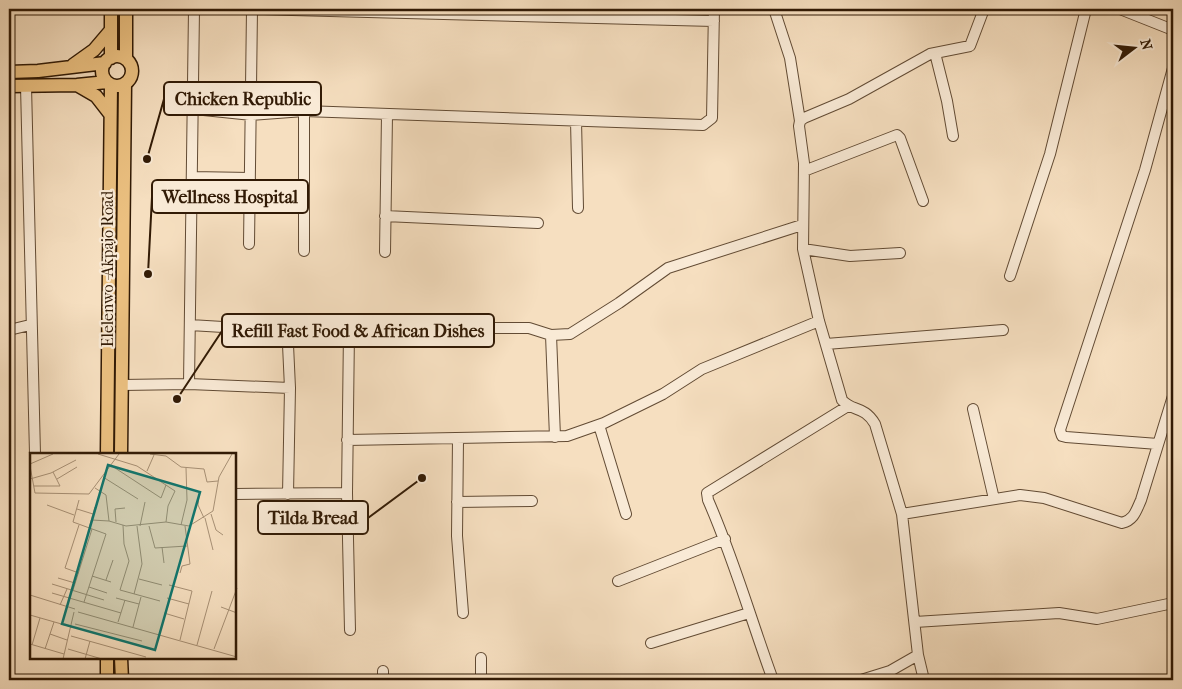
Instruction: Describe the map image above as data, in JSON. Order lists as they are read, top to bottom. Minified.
{"streets":{"main road":["Elelenwo -Akpajo Road"]},"places":["Chicken Republic","Wellness Hospital","Refill Fast Food & African Dishes","Tilda Bread"],"north":"right"}
